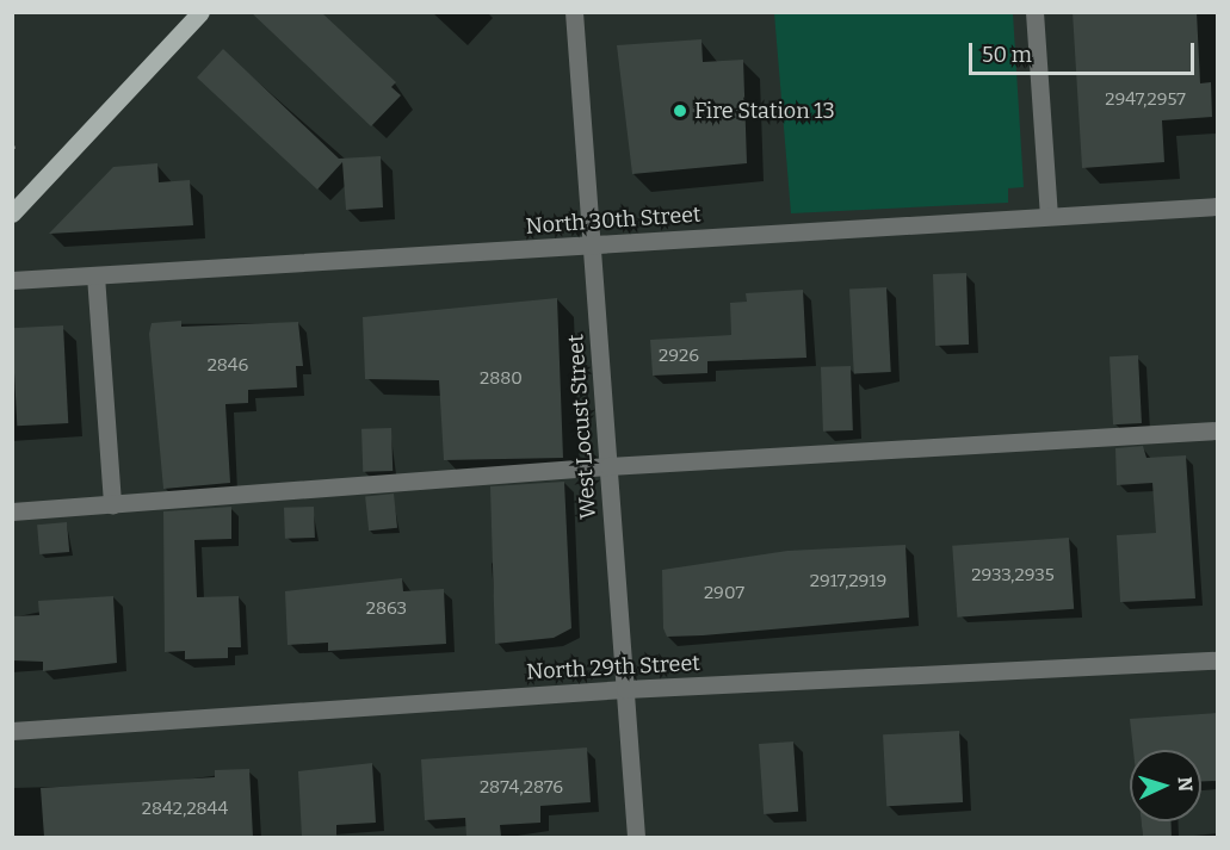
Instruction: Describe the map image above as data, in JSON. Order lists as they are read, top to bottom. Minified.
{"streets":{"street":["North 30th Street","West Locust Street","North 29th Street"]},"crossings":[["North 30th Street","West Locust Street"],["West Locust Street","North 29th Street"]],"places":["Fire Station 13"],"house_numbers":["2947,2957","2926","2846","2880","2933,2935","2917,2919","2907","2863","2874,2876","2842,2844"],"scale_bar":"50 m","north":"right"}
